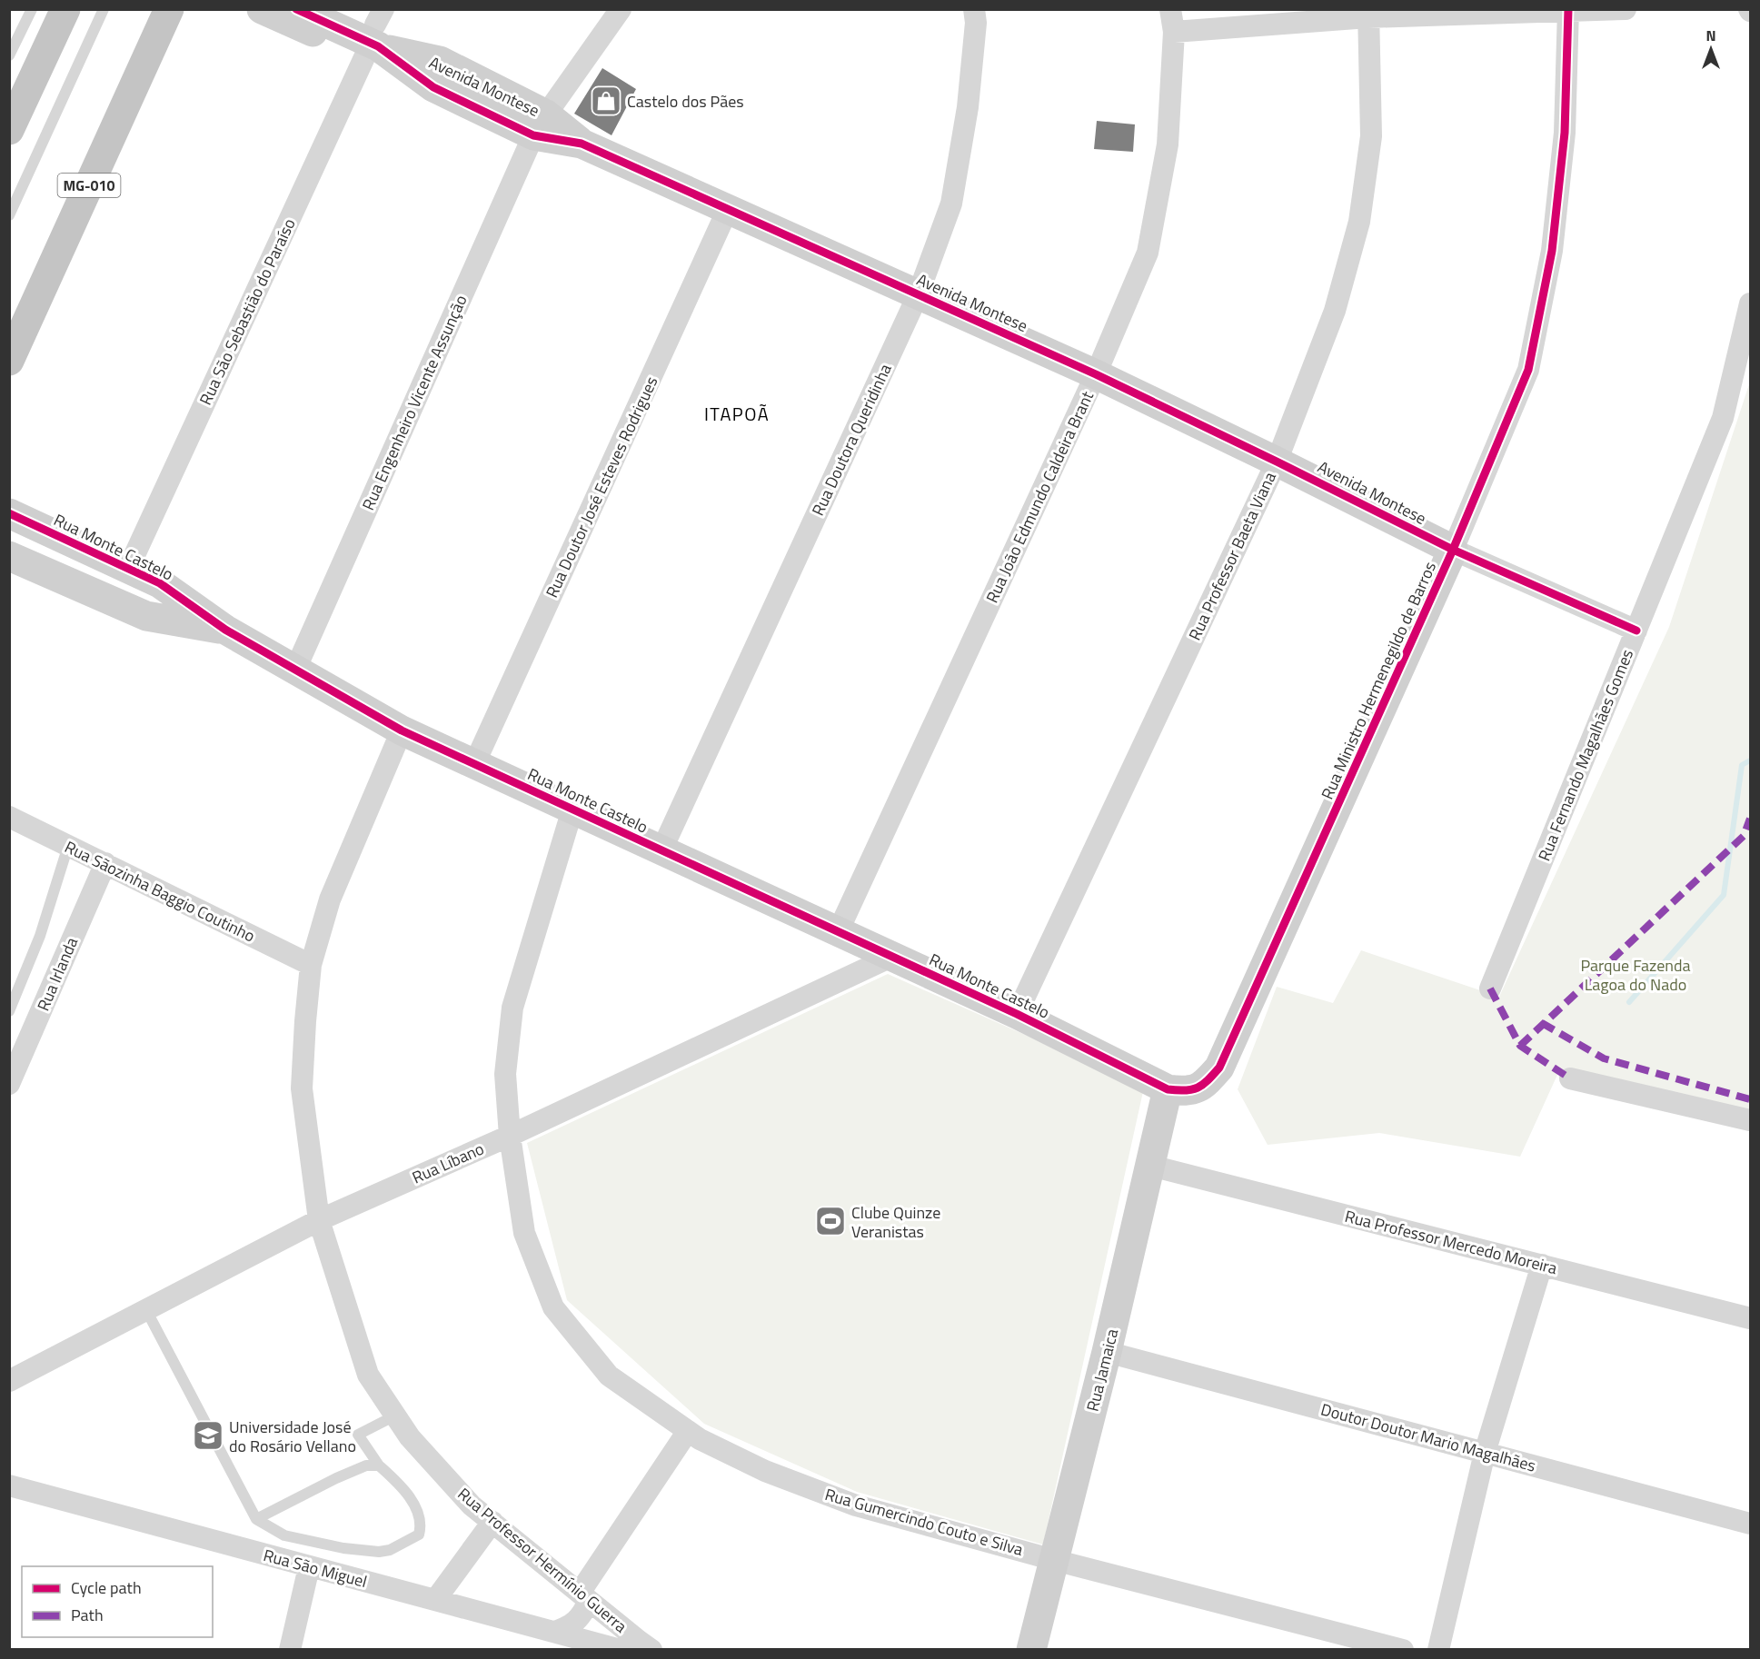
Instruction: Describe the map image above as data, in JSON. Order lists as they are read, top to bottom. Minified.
{"streets":{"highway":["MG-010"],"street":["Avenida Montese","Rua São Sebastião do Paraíso","Rua Engenheiro Vicente Assunção","Rua Doutora Queridinha","Rua Doutor José Esteves Rodrigues","Rua João Edmundo Caldeira Brant","Rua Monte Castelo","Rua Professor Baeta Viana","Rua Ministro Hermenegildo de Barros","Rua Fernando Magalhães Gomes","Rua Sãozinha Baggio Coutinho","Rua Irlanda","Rua Líbano","Rua Professor Mercedo Moreira","Rua Jamaica","Doutor Doutor Mario Magalhães","Rua Gumercindo Couto e Silva","Rua Professor Hermínio Guerra","Rua São Miguel"]},"crossings":[["Avenida Montese","Rua São Sebastião do Paraíso"],["Avenida Montese","Rua Engenheiro Vicente Assunção"],["Avenida Montese","Rua Doutora Queridinha"],["Avenida Montese","Rua Doutor José Esteves Rodrigues"],["Avenida Montese","Rua João Edmundo Caldeira Brant"],["Avenida Montese","Rua Professor Baeta Viana"],["Avenida Montese","Rua Ministro Hermenegildo de Barros"],["Avenida Montese","Rua Fernando Magalhães Gomes"],["Rua São Sebastião do Paraíso","Rua Monte Castelo"],["Rua Engenheiro Vicente Assunção","Rua Monte Castelo"],["Rua Doutora Queridinha","Rua Monte Castelo"],["Rua Doutor José Esteves Rodrigues","Rua Monte Castelo"],["Rua João Edmundo Caldeira Brant","Rua Monte Castelo"],["Rua Monte Castelo","Rua Professor Baeta Viana"],["Rua Monte Castelo","Rua Ministro Hermenegildo de Barros"],["Rua Monte Castelo","Rua Líbano"],["Rua Monte Castelo","Rua Jamaica"],["Rua Monte Castelo","Rua Gumercindo Couto e Silva"],["Rua Monte Castelo","Rua Professor Hermínio Guerra"],["Rua Ministro Hermenegildo de Barros","Rua Jamaica"],["Rua Sãozinha Baggio Coutinho","Rua Irlanda"],["Rua Sãozinha Baggio Coutinho","Rua Professor Hermínio Guerra"],["Rua Líbano","Rua Gumercindo Couto e Silva"],["Rua Líbano","Rua Professor Hermínio Guerra"],["Rua Professor Mercedo Moreira","Rua Jamaica"],["Rua Jamaica","Doutor Doutor Mario Magalhães"],["Rua Jamaica","Rua Gumercindo Couto e Silva"]],"districts":["ITAPOÃ"],"parks":["Parque Fazenda Lagoa do Nado"],"places":{"shop":["Castelo dos Pães"],"sports":["Clube Quinze Veranistas"],"school or university":["Universidade José do Rosário Vellano"]},"legend":["Cycle path","Path"],"north":"top"}
